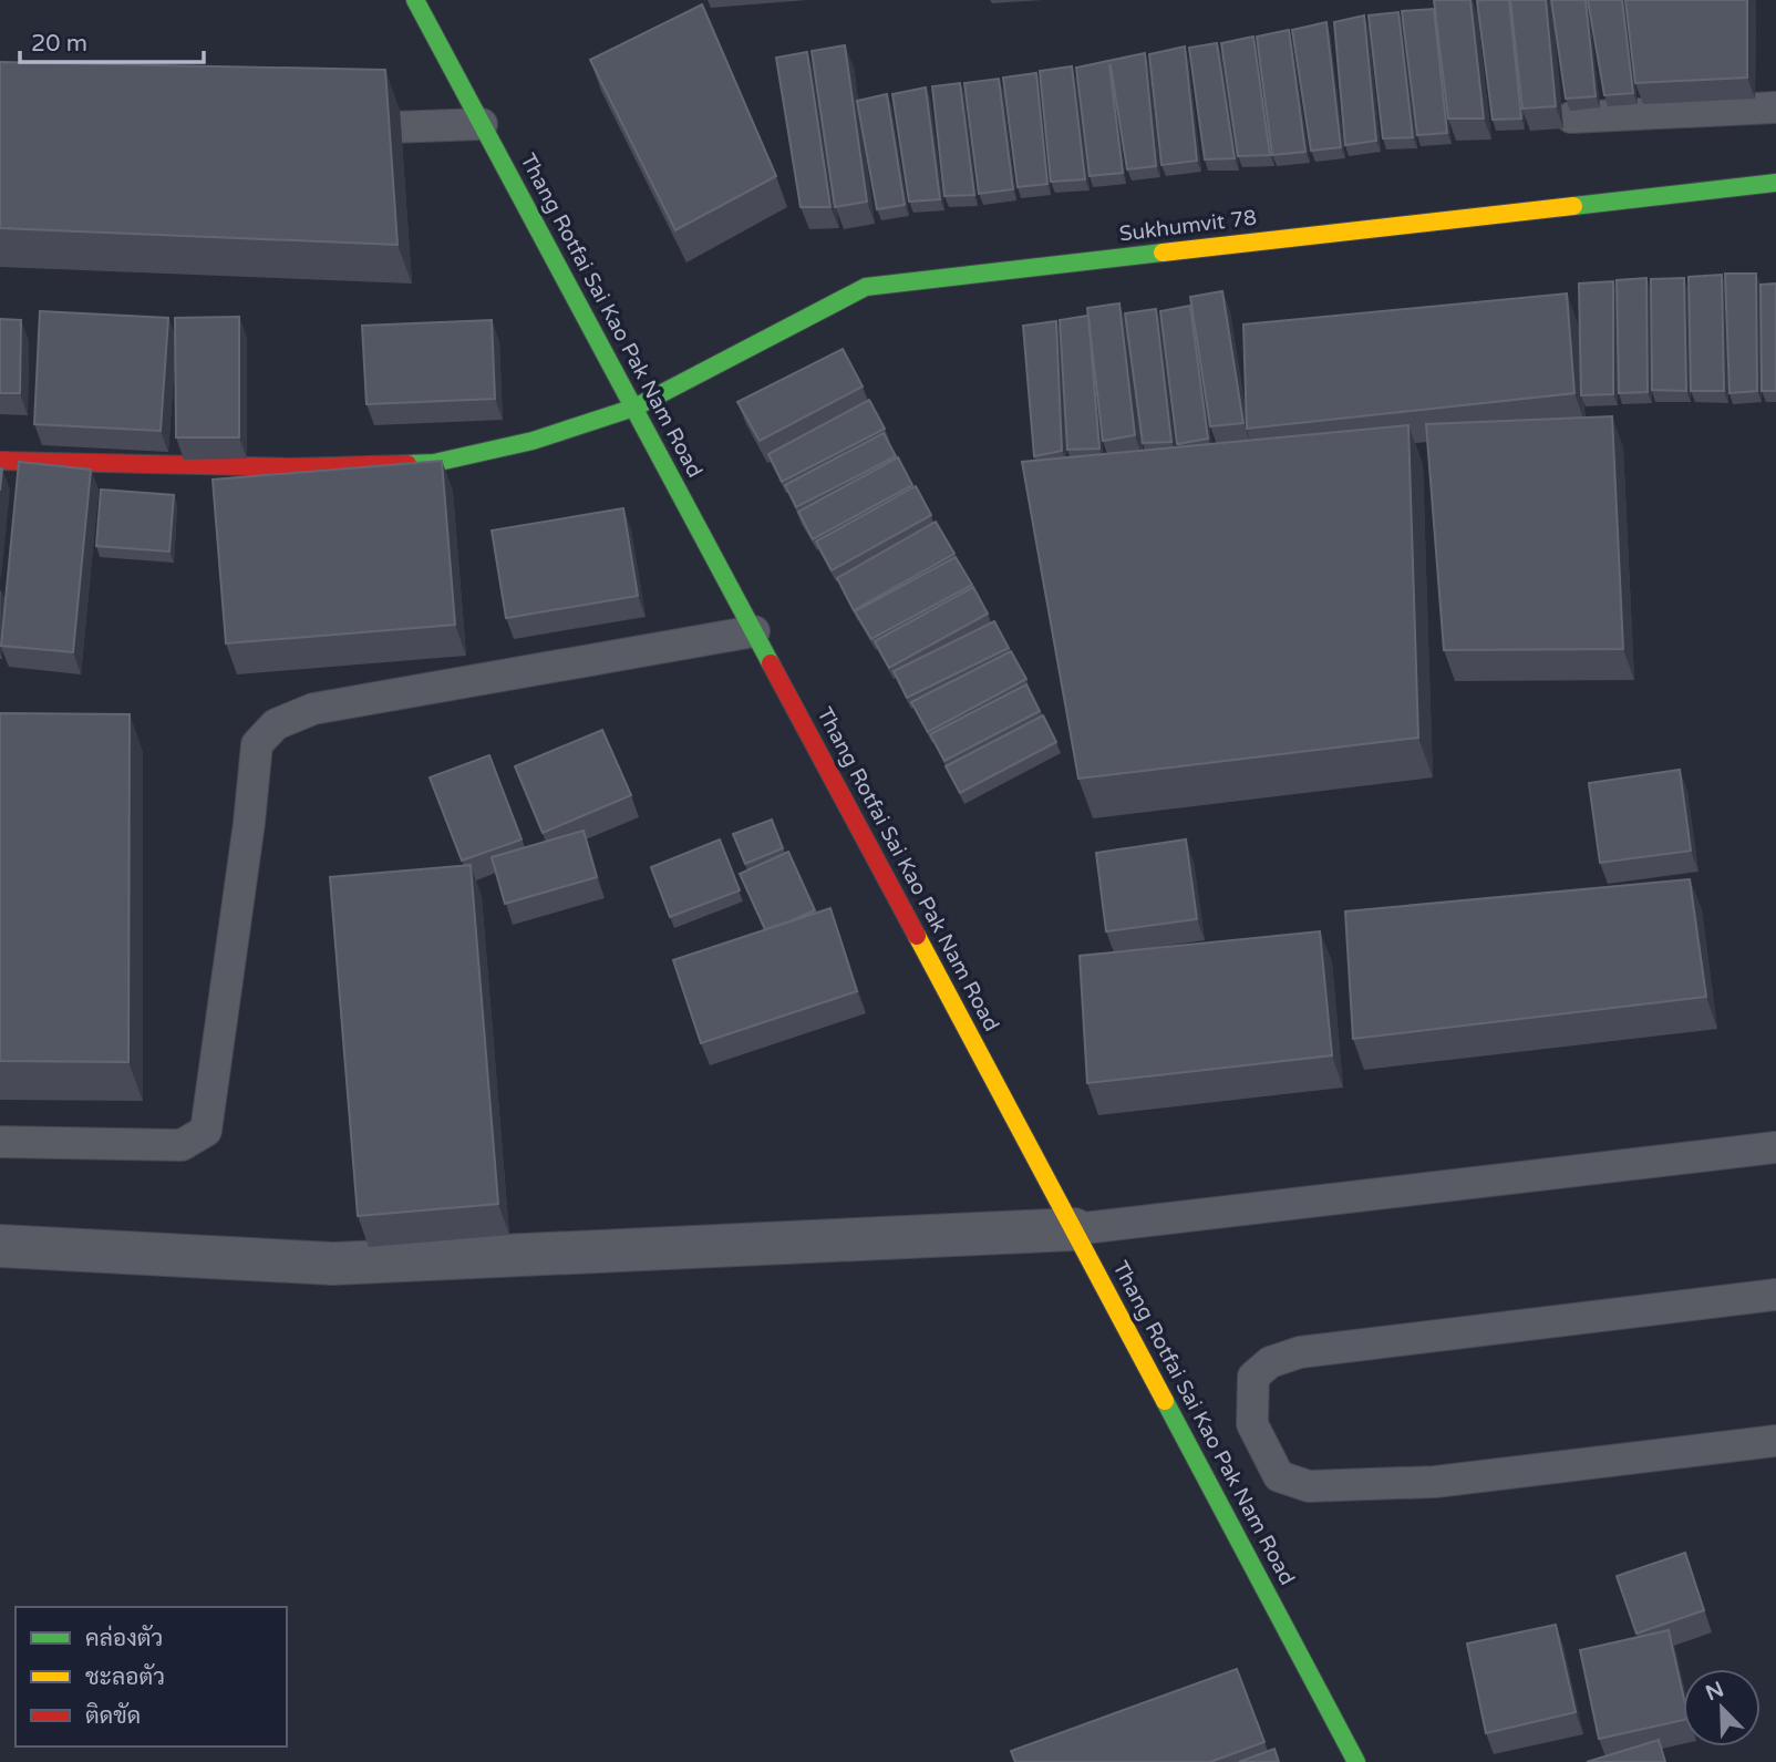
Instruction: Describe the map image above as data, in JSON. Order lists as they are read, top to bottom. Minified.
{"streets":{"main road":["Sukhumvit 78","Thang Rotfai Sai Kao Pak Nam Road"]},"crossings":[["Sukhumvit 78","Thang Rotfai Sai Kao Pak Nam Road"]],"legend":["คล่องตัว","ชะลอตัว","ติดขัด"],"scale_bar":"20 m","north":"top left"}
